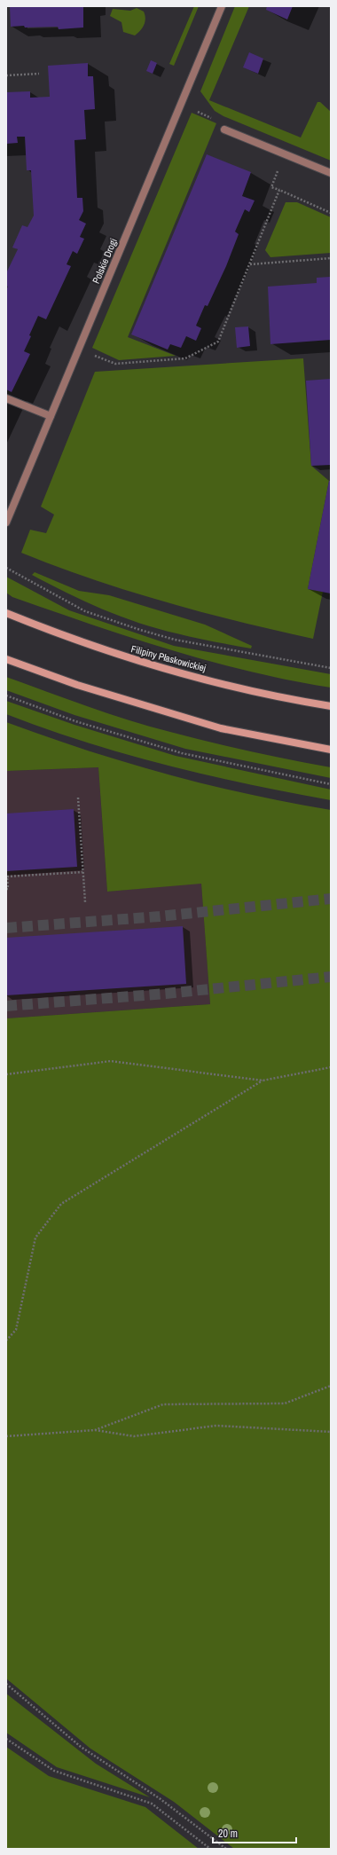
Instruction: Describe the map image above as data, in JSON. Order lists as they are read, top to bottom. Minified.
{"streets":{"main road":["Filipiny Płaskowickiej"],"street":["Polskie Drogi"]},"scale_bar":"20 m"}
